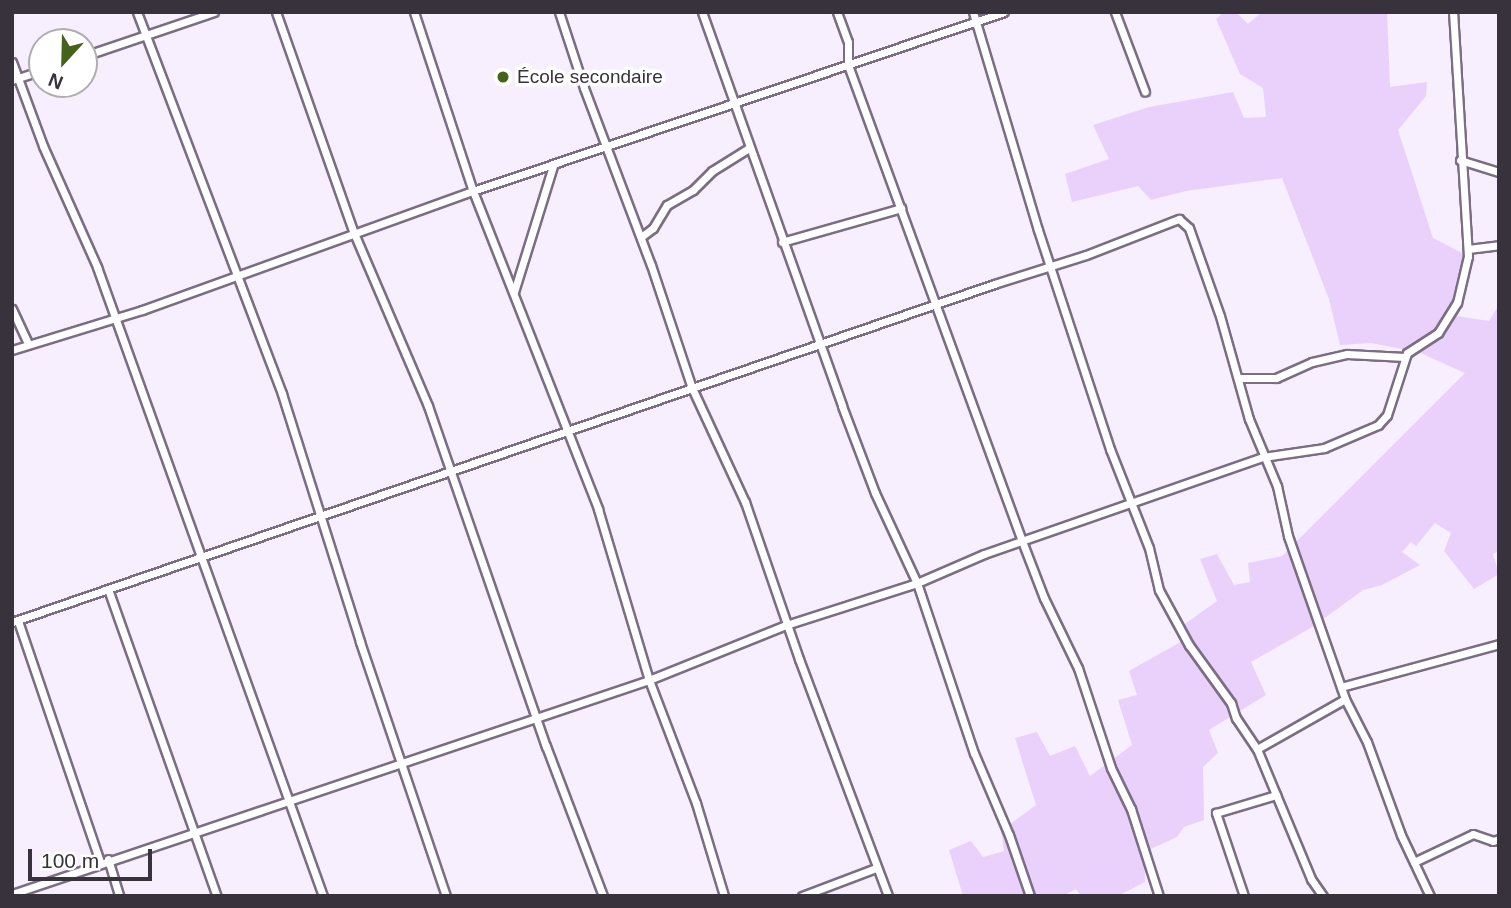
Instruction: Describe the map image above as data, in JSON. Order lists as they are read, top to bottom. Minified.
{"places":["École secondaire"],"scale_bar":"100 m","north":"bottom"}
